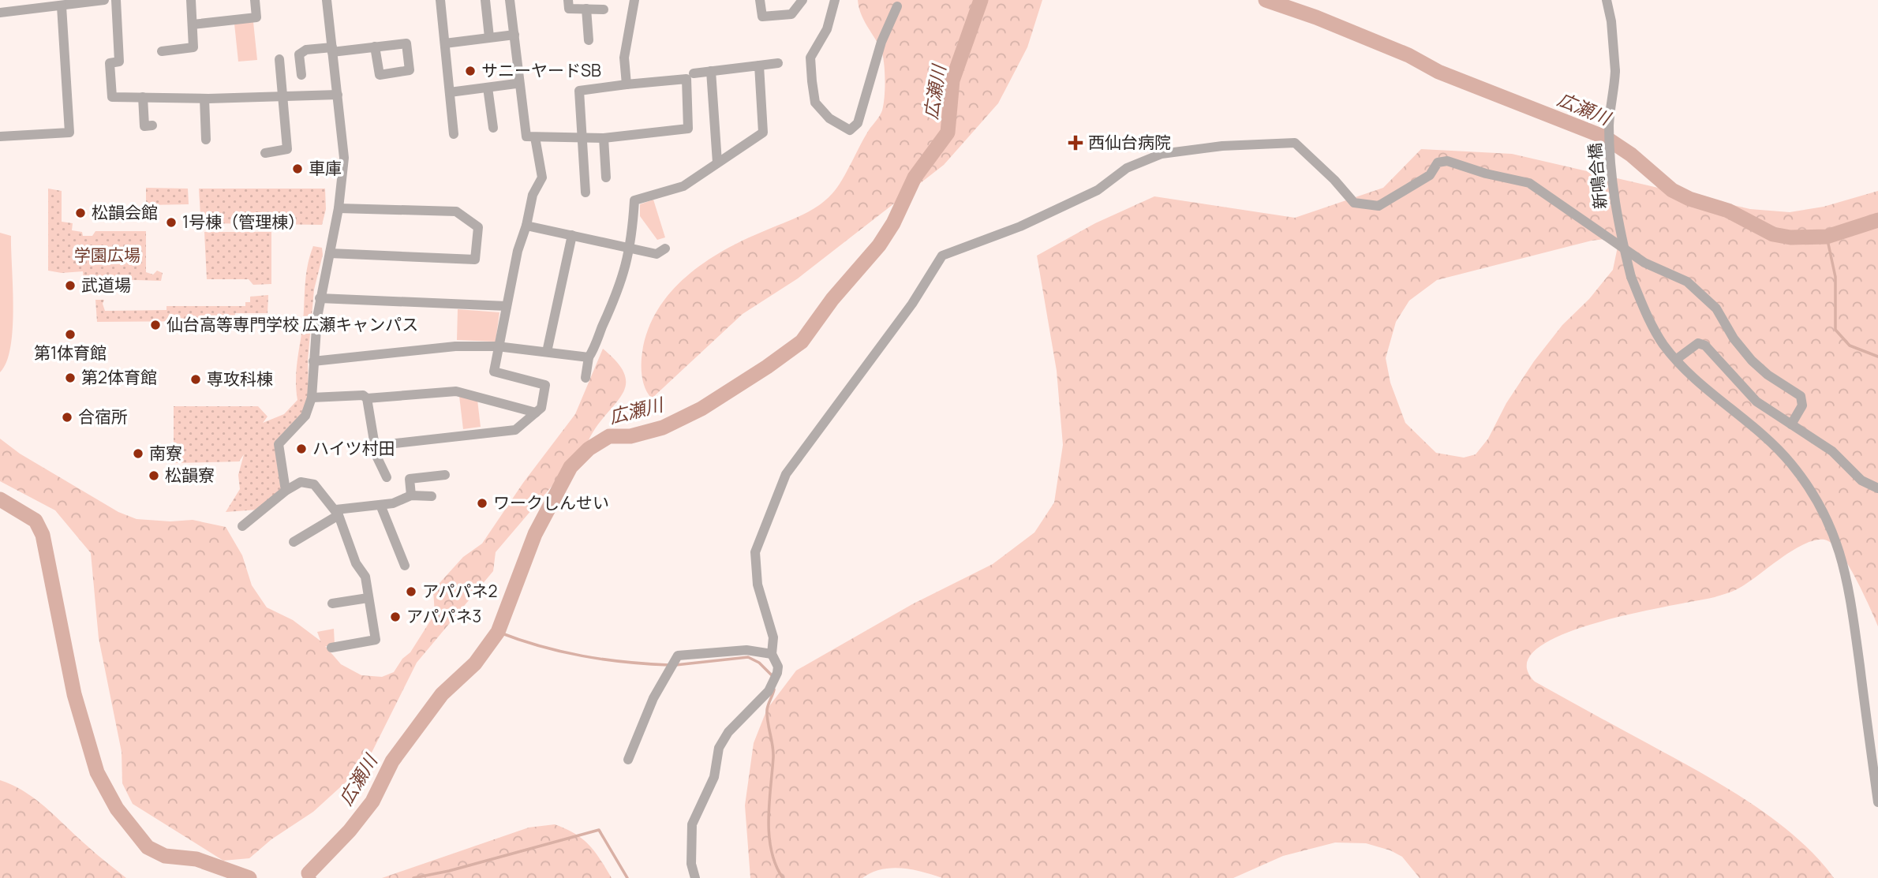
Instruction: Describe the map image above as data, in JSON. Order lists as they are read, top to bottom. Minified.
{"streets":{"street":["新鳴合橋"]},"water":["広瀬川"],"parks":["学園広場"],"places":{"other":["サニーヤードSB","車庫","松韻会館","1号棟（管理棟）","武道場","仙台高等専門学校 広瀬キャンパス","第1体育館","第2体育館","専攻科棟","合宿所","ハイツ村田","南寮","松韻寮","ワークしんせい","アパパネ2","アパパネ3"],"health":["西仙台病院"]}}
